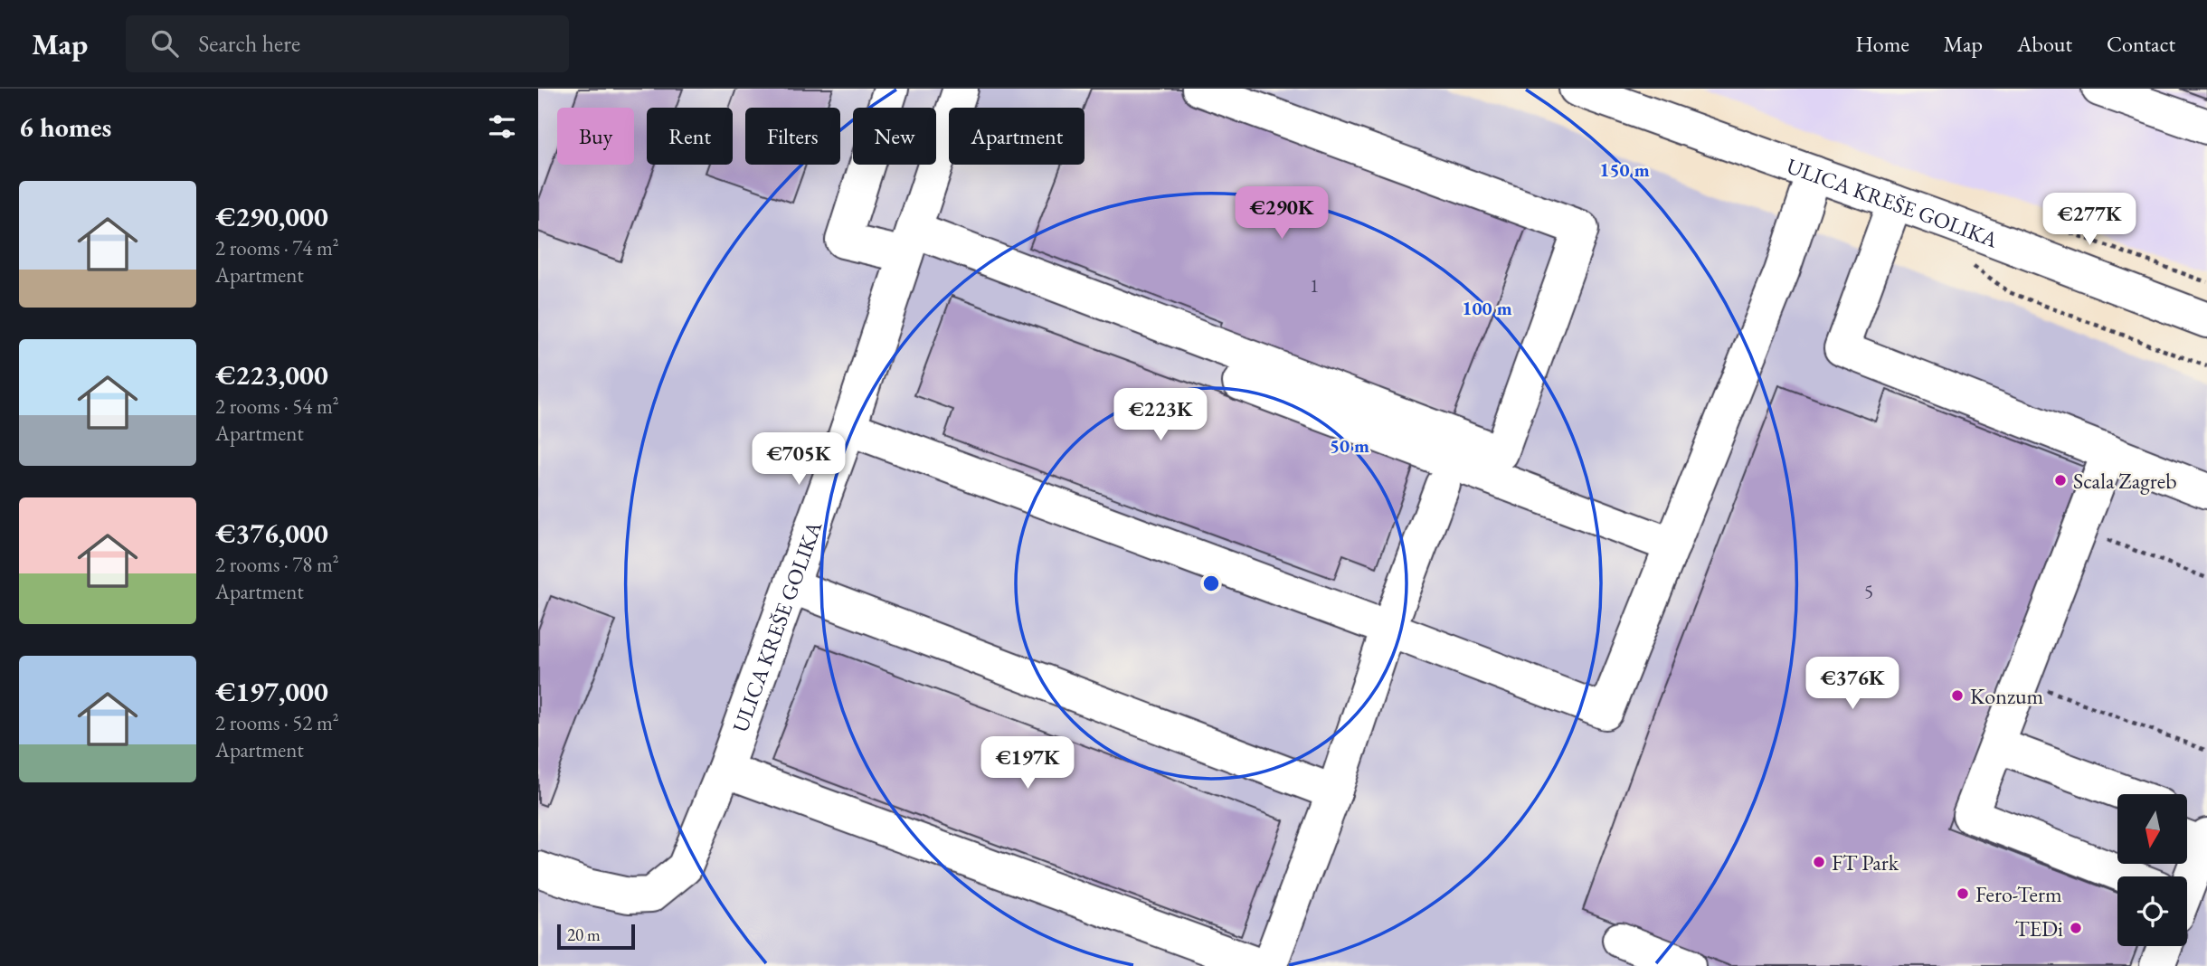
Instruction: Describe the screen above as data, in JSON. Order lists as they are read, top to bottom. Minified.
{"streets":{"street":["ULICA KREŠE GOLIKA"]},"places":["Scala Zagreb","Konzum","FT Park","Fero-Term","TEDi"],"house_numbers":["1","5"],"scale_bar":"20 m","north":"bottom","page":{"header":"Map","search":"Search here","nav":["Home","Map","About","Contact"],"heading":"6 homes","chip":["Buy","Rent","Filters","New","Apartment"],"list":[{"name":"€290,000","note":"2 rooms · 74 m² · Apartment"},{"name":"€223,000","note":"2 rooms · 54 m² · Apartment"},{"name":"€376,000","note":"2 rooms · 78 m² · Apartment"},{"name":"€197,000","note":"2 rooms · 52 m² · Apartment"}],"price":["€290K","€277K","€223K","€705K","€376K","€197K"],"scale":"20 m"},"rings":["150 m","100 m","50 m"]}
